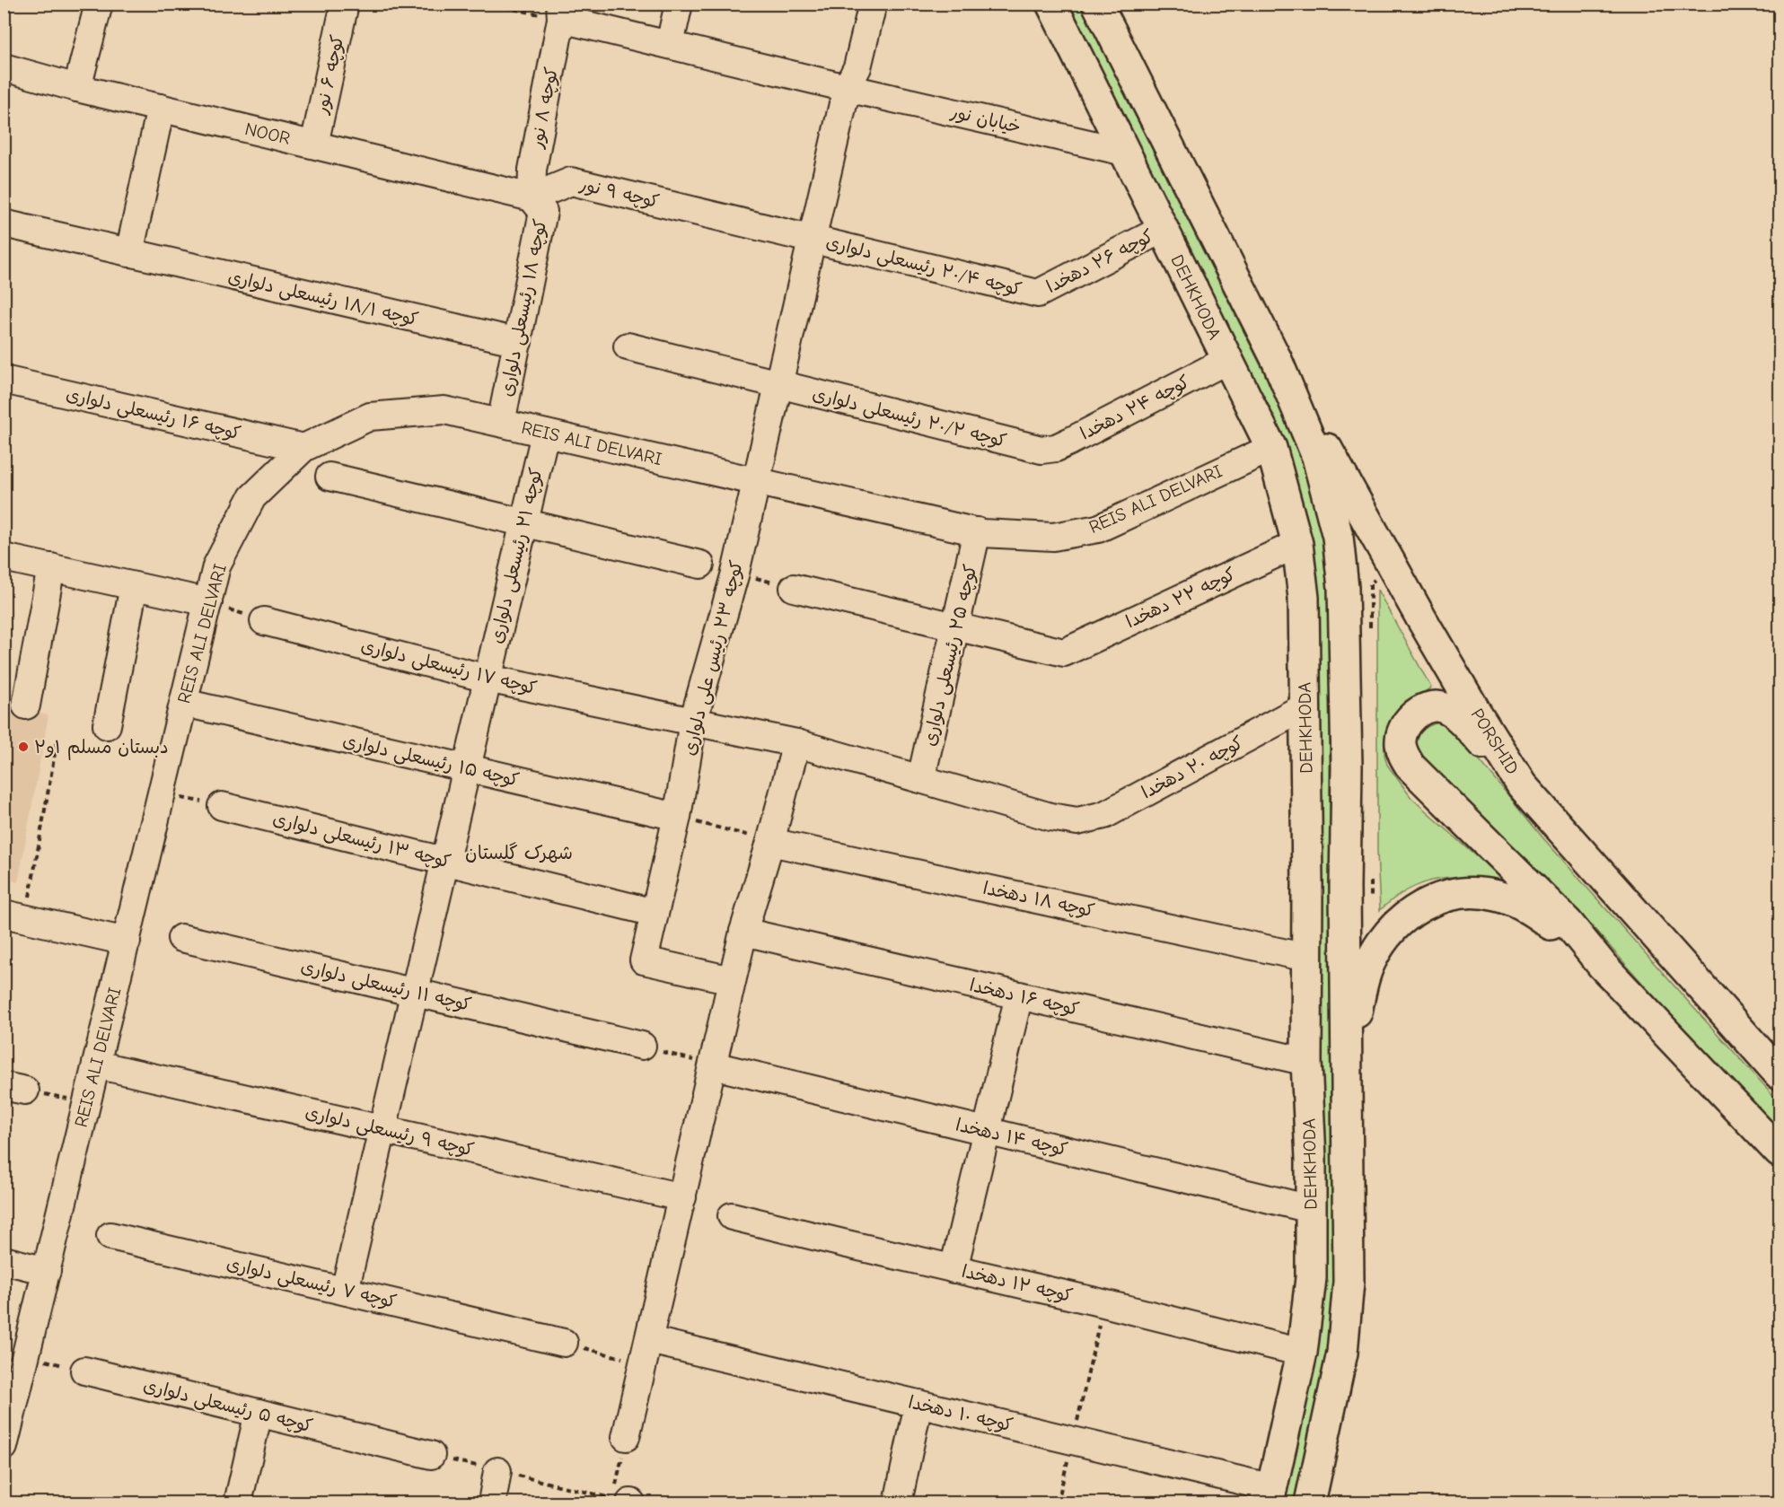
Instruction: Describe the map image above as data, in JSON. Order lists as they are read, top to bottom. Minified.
{"streets":{"main road":["DEHKHODA","PORSHID"],"street":["کوچه ۶ نور","کوچه ۸ نور","خیابان نور","NOOR","کوچه ۹ نور","کوچه ۲۶ دهخدا","کوچه ۲۰/۴ رئیسعلی دلواری","کوچه ۱۸/۱ رئیسعلی دلواری","کوچه ۱۸ رئیسعلی دلواری","کوچه ۲۴ دهخدا","کوچه ۱۶ رئیسعلی دلواری","کوچه ۲۰/۲ رئیسعلی دلواری","REIS ALI DELVARI","کوچه ۲۱ رئیسعلی دلواری","کوچه ۲۲ دهخدا","کوچه ۲۵ رئیسعلی دلواری","کوچه ۲۳ رئیس علی دلواری","کوچه ۱۷ رئیسعلی دلواری","کوچه ۱۵ رئیسعلی دلواری","کوچه ۲۰ دهخدا","کوچه ۱۳ رئیسعلی دلواری","کوچه ۱۸ دهخدا","کوچه ۱۱ رئیسعلی دلواری","کوچه ۱۶ دهخدا","کوچه ۹ رئیسعلی دلواری","کوچه ۱۴ دهخدا","کوچه ۷ رئیسعلی دلواری","کوچه ۱۲ دهخدا","کوچه ۵ رئیسعلی دلواری","کوچه ۱۰ دهخدا"]},"crossings":[["کوچه ۶ نور","NOOR"],["کوچه ۸ نور","خیابان نور"],["کوچه ۸ نور","NOOR"],["کوچه ۸ نور","کوچه ۹ نور"],["کوچه ۸ نور","کوچه ۱۸ رئیسعلی دلواری"],["خیابان نور","DEHKHODA"],["خیابان نور","کوچه ۲۳ رئیس علی دلواری"],["NOOR","کوچه ۹ نور"],["NOOR","کوچه ۱۸ رئیسعلی دلواری"],["کوچه ۹ نور","کوچه ۲۰/۴ رئیسعلی دلواری"],["کوچه ۹ نور","کوچه ۱۸ رئیسعلی دلواری"],["کوچه ۹ نور","کوچه ۲۳ رئیس علی دلواری"],["کوچه ۲۶ دهخدا","کوچه ۲۰/۴ رئیسعلی دلواری"],["کوچه ۲۶ دهخدا","DEHKHODA"],["کوچه ۲۰/۴ رئیسعلی دلواری","کوچه ۲۳ رئیس علی دلواری"],["DEHKHODA","کوچه ۲۴ دهخدا"],["DEHKHODA","REIS ALI DELVARI"],["DEHKHODA","کوچه ۲۲ دهخدا"],["DEHKHODA","PORSHID"],["DEHKHODA","کوچه ۲۰ دهخدا"],["DEHKHODA","کوچه ۱۸ دهخدا"],["DEHKHODA","کوچه ۱۶ دهخدا"],["DEHKHODA","کوچه ۱۴ دهخدا"],["DEHKHODA","کوچه ۱۲ دهخدا"],["DEHKHODA","کوچه ۱۰ دهخدا"],["کوچه ۱۸/۱ رئیسعلی دلواری","کوچه ۱۸ رئیسعلی دلواری"],["کوچه ۱۸ رئیسعلی دلواری","REIS ALI DELVARI"],["کوچه ۲۴ دهخدا","کوچه ۲۰/۲ رئیسعلی دلواری"],["کوچه ۱۶ رئیسعلی دلواری","REIS ALI DELVARI"],["کوچه ۲۰/۲ رئیسعلی دلواری","کوچه ۲۳ رئیس علی دلواری"],["REIS ALI DELVARI","کوچه ۲۱ رئیسعلی دلواری"],["REIS ALI DELVARI","کوچه ۲۵ رئیسعلی دلواری"],["REIS ALI DELVARI","کوچه ۲۳ رئیس علی دلواری"],["REIS ALI DELVARI","کوچه ۱۵ رئیسعلی دلواری"],["REIS ALI DELVARI","کوچه ۹ رئیسعلی دلواری"],["کوچه ۲۱ رئیسعلی دلواری","کوچه ۱۷ رئیسعلی دلواری"],["کوچه ۲۱ رئیسعلی دلواری","کوچه ۱۵ رئیسعلی دلواری"],["کوچه ۲۱ رئیسعلی دلواری","کوچه ۱۳ رئیسعلی دلواری"],["کوچه ۲۱ رئیسعلی دلواری","کوچه ۱۱ رئیسعلی دلواری"],["کوچه ۲۱ رئیسعلی دلواری","کوچه ۹ رئیسعلی دلواری"],["کوچه ۲۱ رئیسعلی دلواری","کوچه ۷ رئیسعلی دلواری"],["کوچه ۲۲ دهخدا","کوچه ۲۵ رئیسعلی دلواری"],["کوچه ۲۵ رئیسعلی دلواری","کوچه ۱۷ رئیسعلی دلواری"],["کوچه ۲۳ رئیس علی دلواری","کوچه ۱۷ رئیسعلی دلواری"],["کوچه ۲۳ رئیس علی دلواری","کوچه ۱۵ رئیسعلی دلواری"],["کوچه ۲۳ رئیس علی دلواری","کوچه ۱۳ رئیسعلی دلواری"],["کوچه ۱۷ رئیسعلی دلواری","کوچه ۲۰ دهخدا"]],"districts":["شهرک گلستان"],"places":["دبستان مسلم ۱و۲"]}
